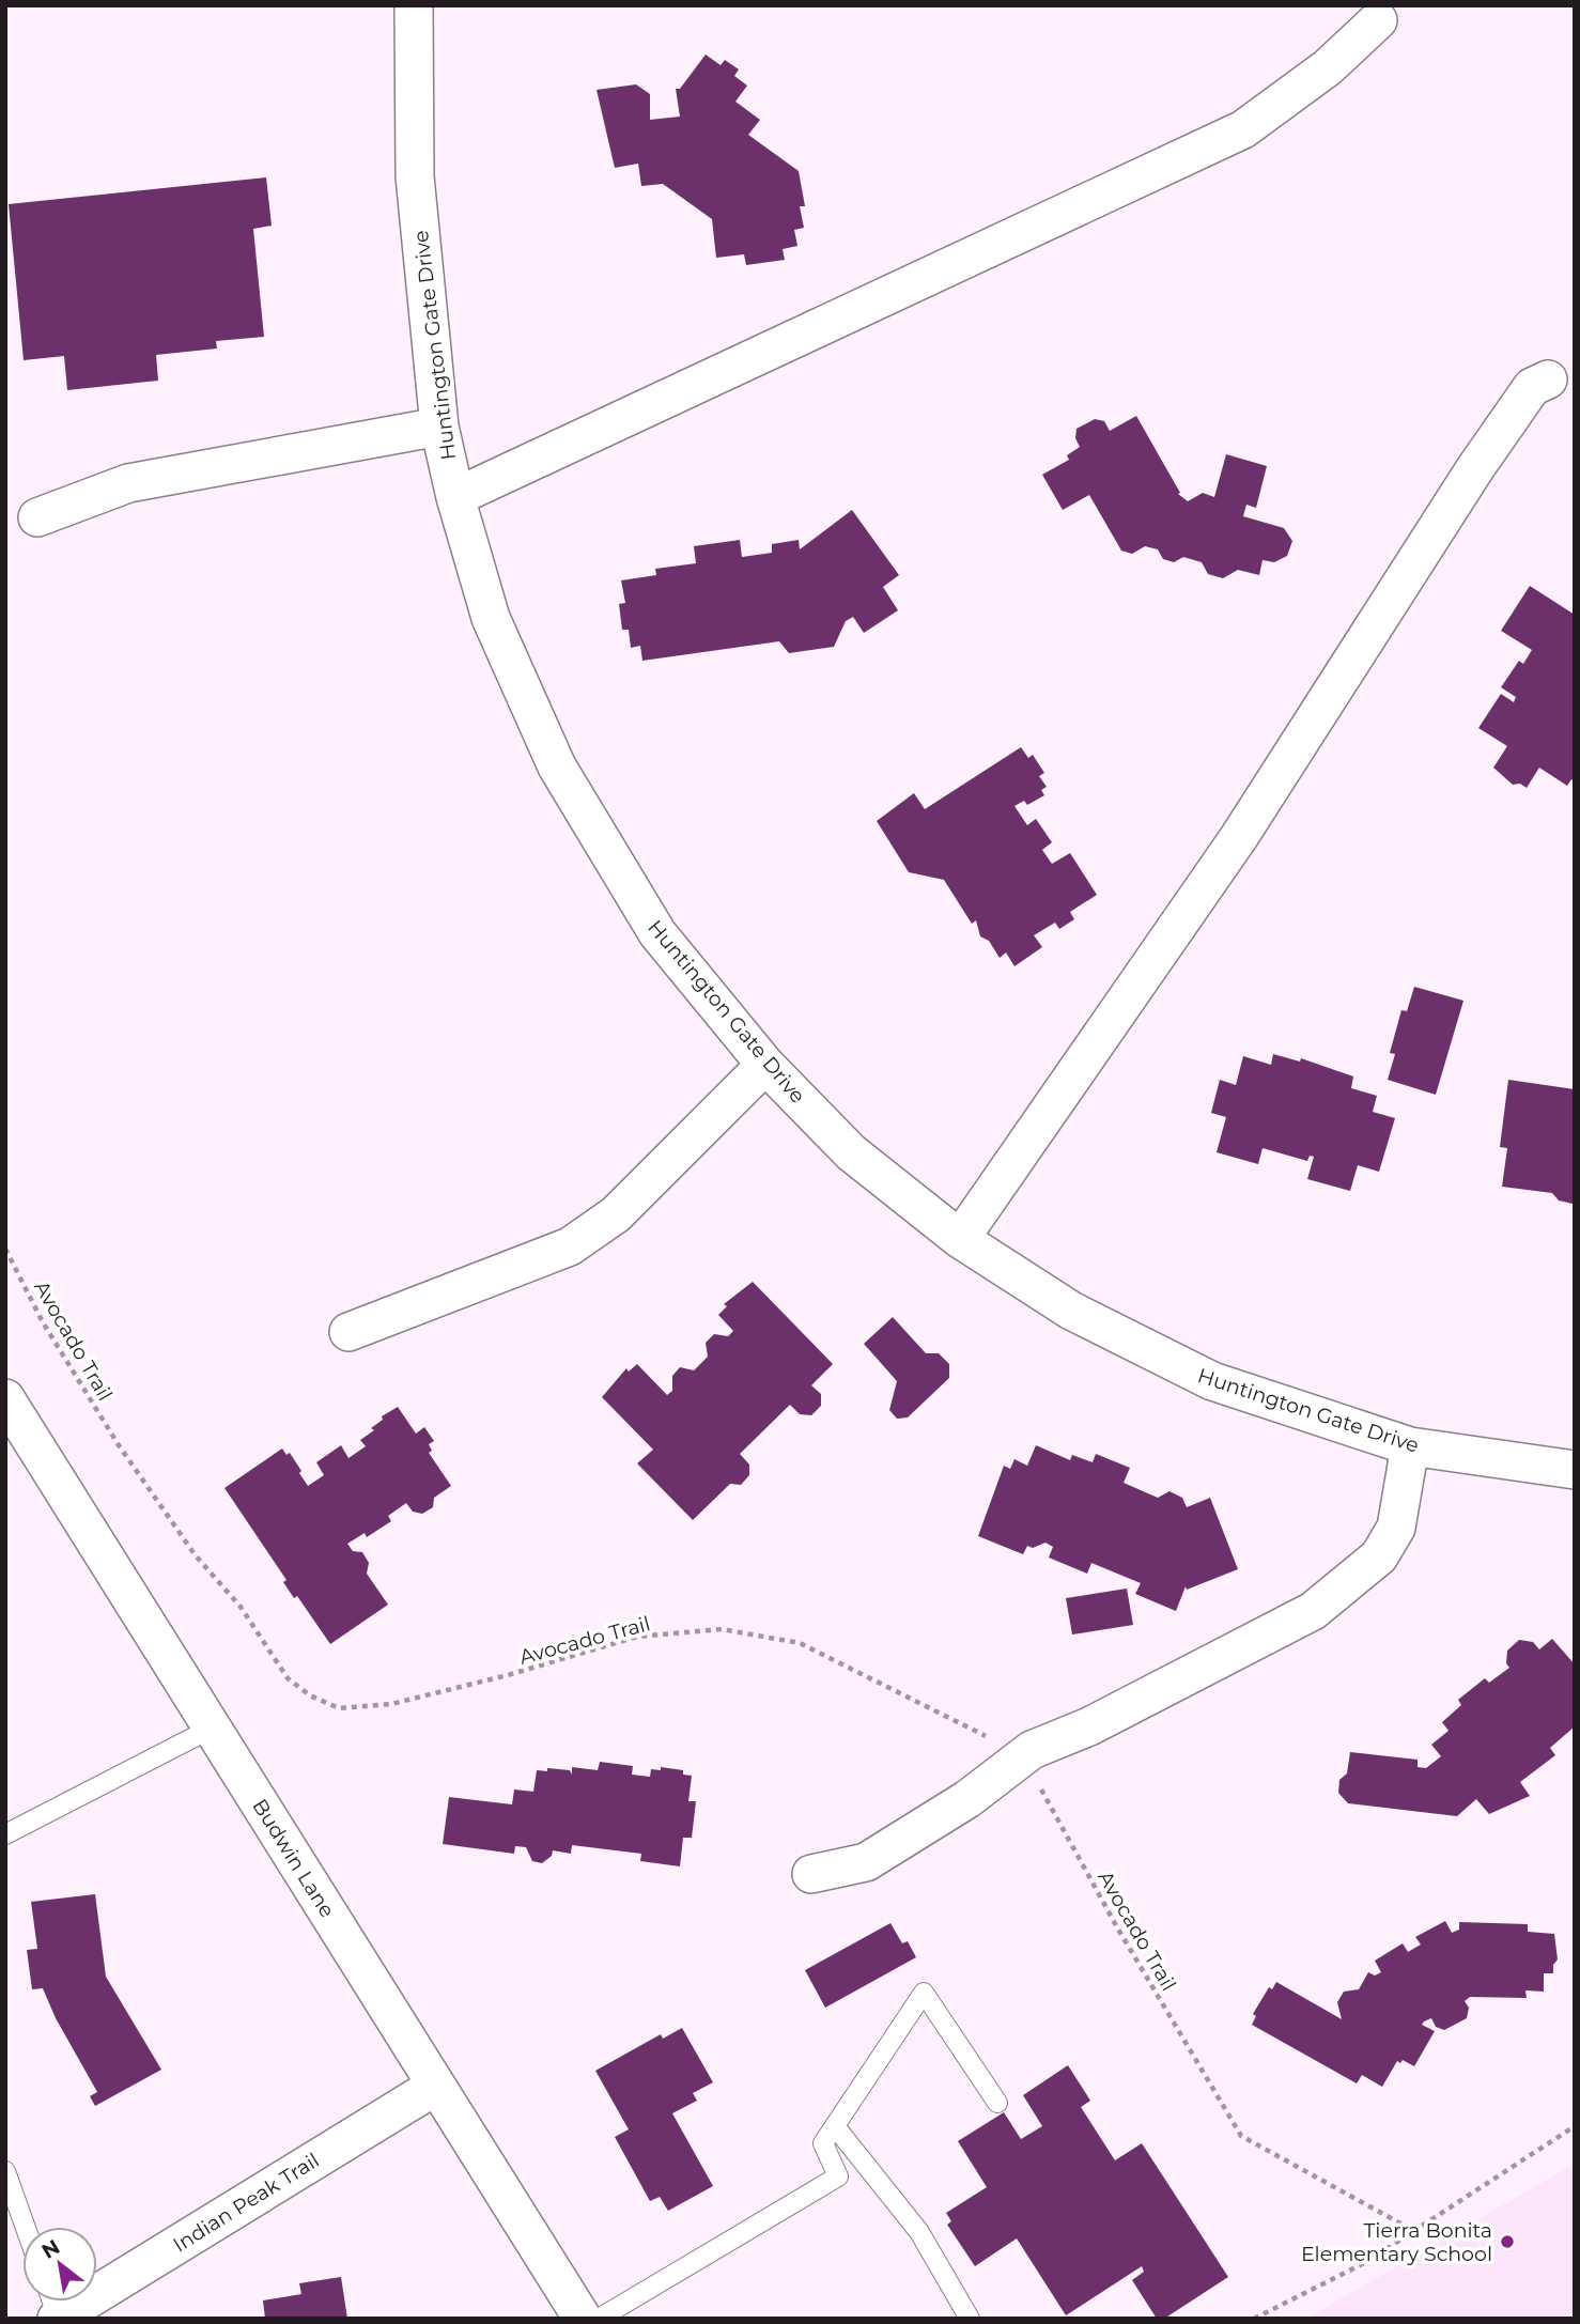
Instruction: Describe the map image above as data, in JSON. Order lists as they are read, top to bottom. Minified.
{"streets":{"street":["Huntington Gate Drive","Budwin Lane","Indian Peak Trail"],"path":["Avocado Trail"]},"crossings":[["Budwin Lane","Indian Peak Trail"]],"places":["Tierra Bonita Elementary School"],"north":"top left"}
